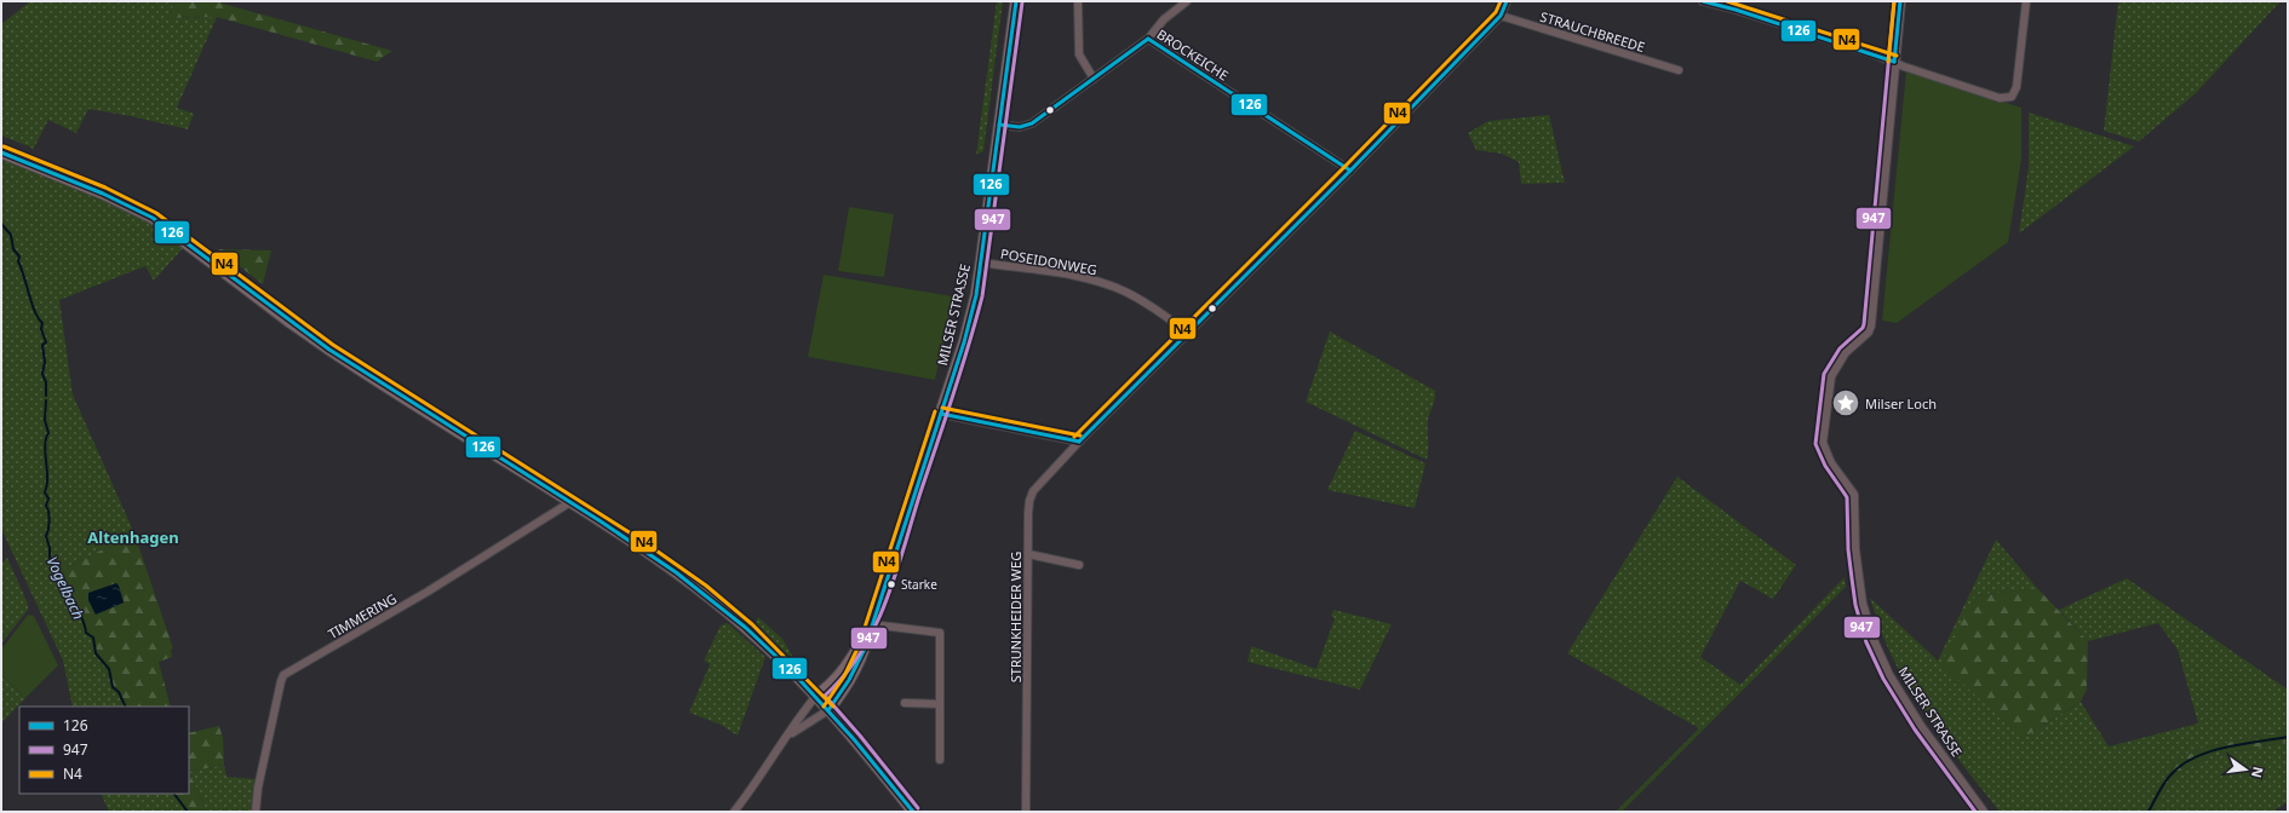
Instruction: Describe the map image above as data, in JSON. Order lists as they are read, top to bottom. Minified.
{"streets":{"main road":["MILSER STRASSE"],"street":["STRAUCHBREEDE","BROCKEICHE","POSEIDONWEG","TIMMERING","STRUNKHEIDER WEG"]},"crossings":[["STRAUCHBREEDE","STRUNKHEIDER WEG"],["BROCKEICHE","MILSER STRASSE"],["BROCKEICHE","STRUNKHEIDER WEG"],["POSEIDONWEG","MILSER STRASSE"],["POSEIDONWEG","STRUNKHEIDER WEG"]],"districts":["Altenhagen"],"water":["Vogelbach"],"places":{"place":["Milser Loch"],"other":["Starke"]},"lines":["transit line 126","transit line 947","transit line N4"],"legend":["126","947","N4"],"north":"right"}
